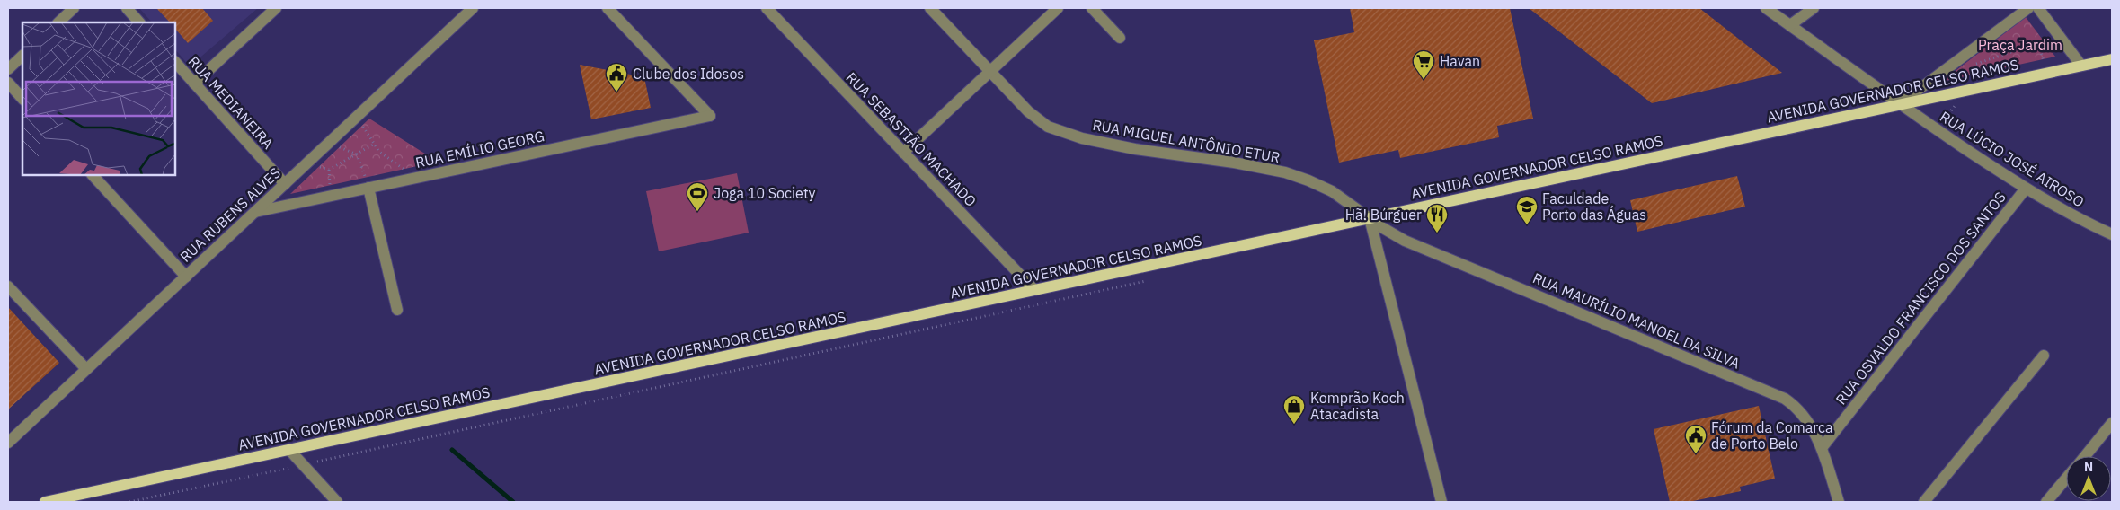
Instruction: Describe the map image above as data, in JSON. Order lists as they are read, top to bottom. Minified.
{"streets":{"main road":["AVENIDA GOVERNADOR CELSO RAMOS"],"street":["RUA MEDIANEIRA","RUA SEBASTIÃO MACHADO","RUA MIGUEL ANTÔNIO ETUR","RUA EMÍLIO GEORG","RUA LÚCIO JOSÉ AIROSO","RUA RUBENS ALVES","RUA OSVALDO FRANCISCO DOS SANTOS","RUA MAURÍLIO MANOEL DA SILVA"]},"crossings":[["AVENIDA GOVERNADOR CELSO RAMOS","RUA SEBASTIÃO MACHADO"],["AVENIDA GOVERNADOR CELSO RAMOS","RUA MIGUEL ANTÔNIO ETUR"],["AVENIDA GOVERNADOR CELSO RAMOS","RUA LÚCIO JOSÉ AIROSO"],["AVENIDA GOVERNADOR CELSO RAMOS","RUA MAURÍLIO MANOEL DA SILVA"],["RUA MEDIANEIRA","RUA RUBENS ALVES"],["RUA MIGUEL ANTÔNIO ETUR","RUA MAURÍLIO MANOEL DA SILVA"],["RUA EMÍLIO GEORG","RUA RUBENS ALVES"],["RUA LÚCIO JOSÉ AIROSO","RUA OSVALDO FRANCISCO DOS SANTOS"],["RUA OSVALDO FRANCISCO DOS SANTOS","RUA MAURÍLIO MANOEL DA SILVA"]],"parks":["Praça Jardim"],"places":{"supermarket":["Havan"],"public building":["Clube dos Idosos","Fórum da Comarca de Porto Belo"],"sports":["Joga 10 Society"],"school or university":["Faculdade Porto das Águas"],"restaurant":["Hã! Búrguer"],"shop":["Komprão Koch Atacadista"]},"north":"top"}
